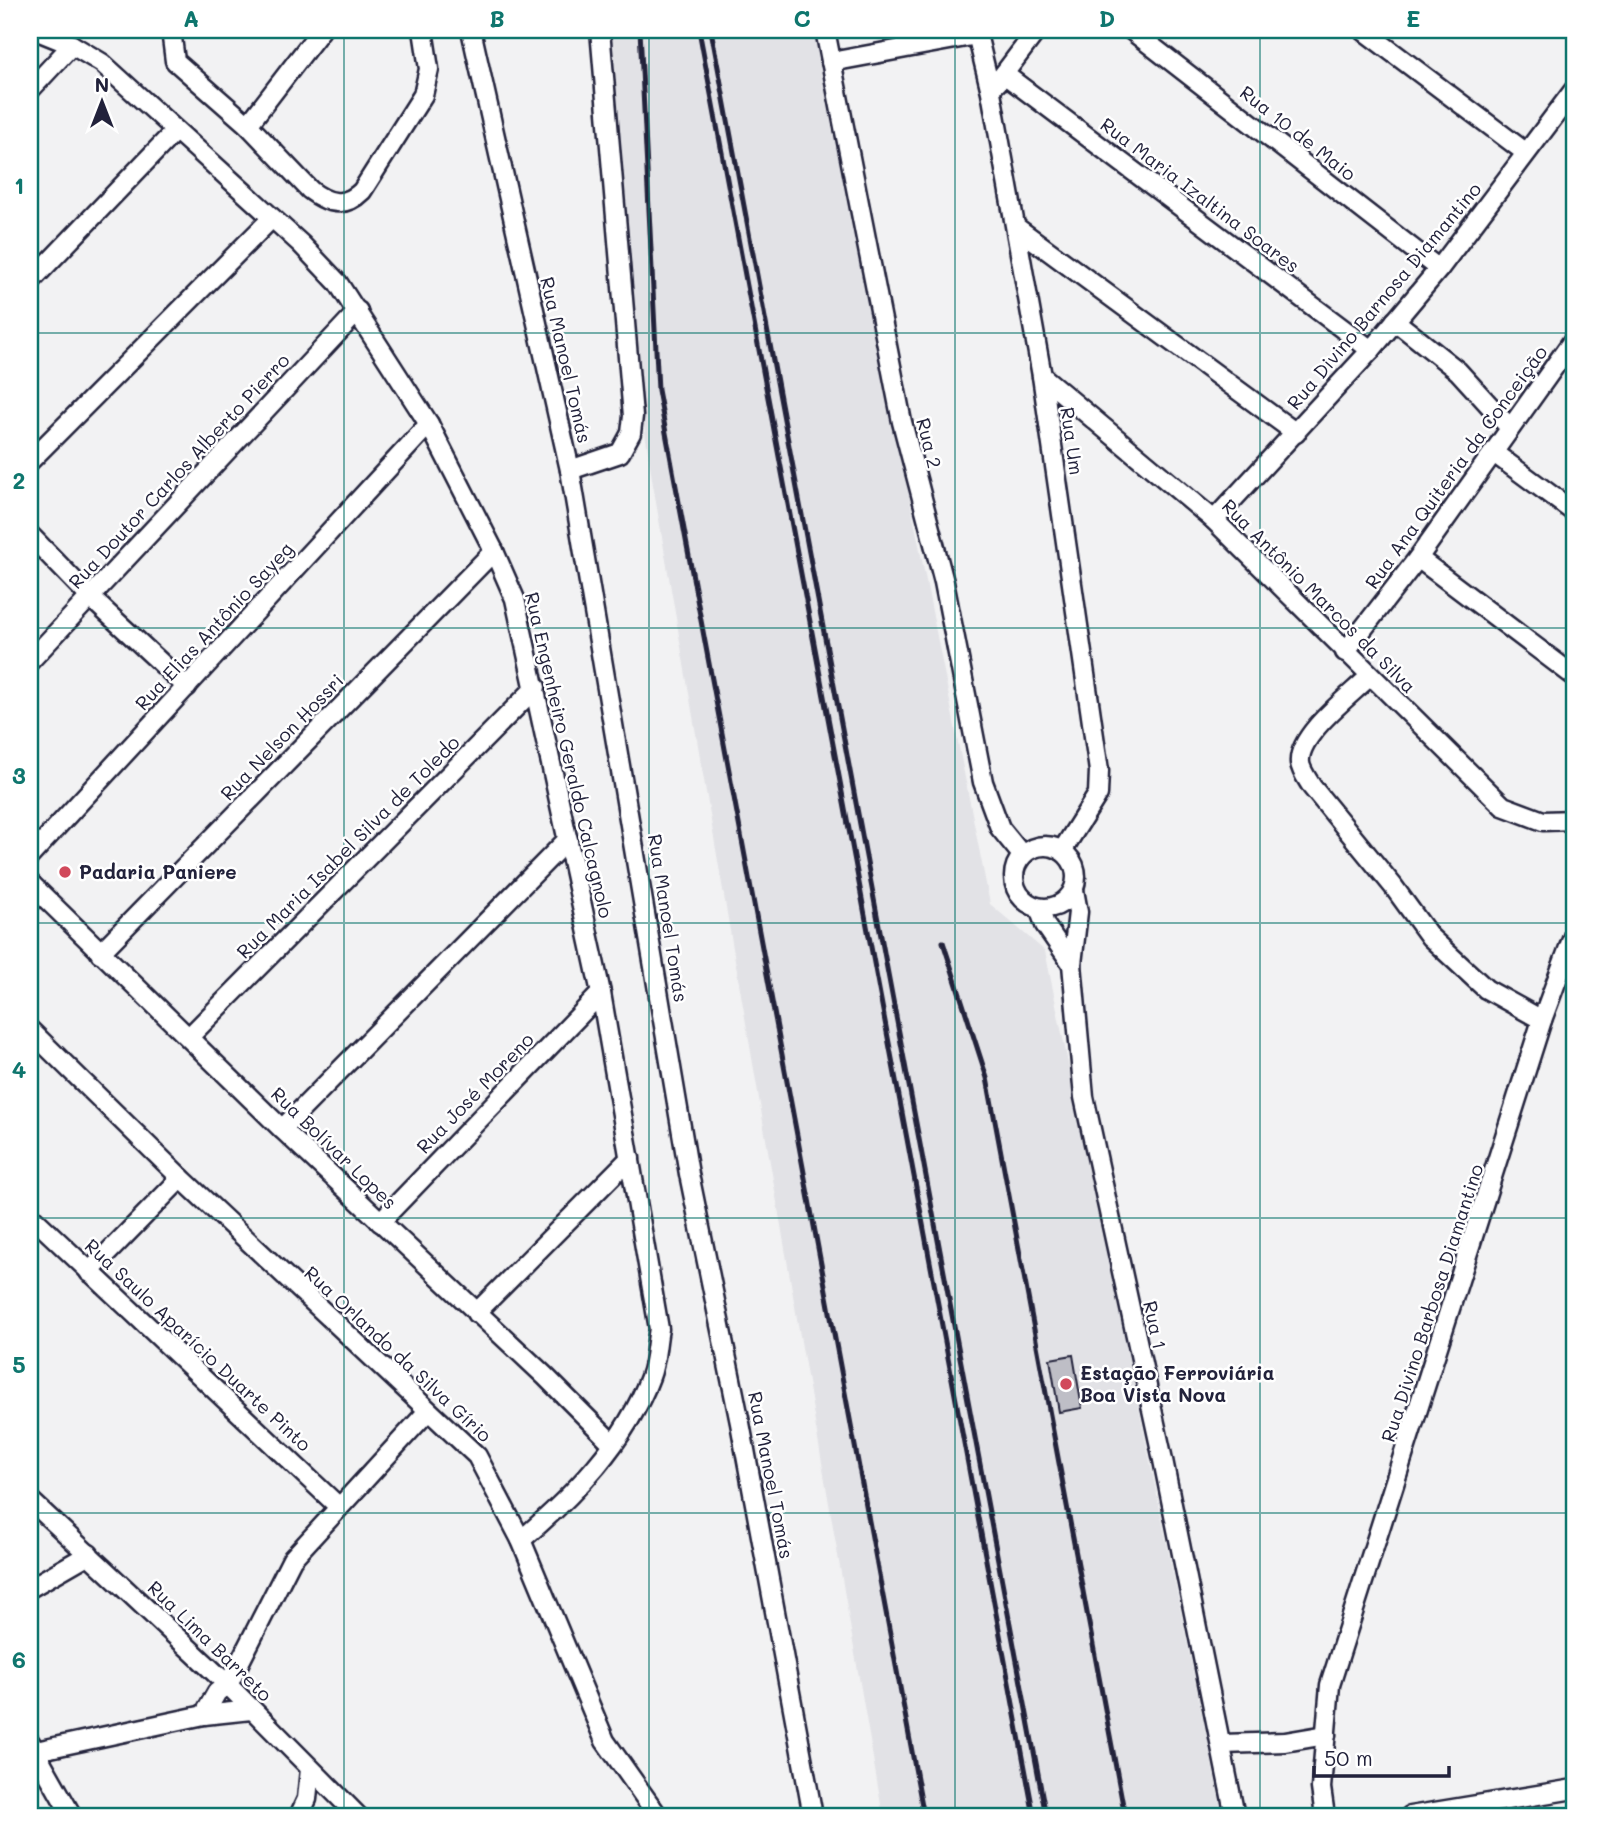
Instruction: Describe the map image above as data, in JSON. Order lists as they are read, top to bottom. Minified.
{"streets":{"street":["Rua 10 de Maio","Rua Maria Izaltina Soares","Rua Divino Barnosa Diamantino","Rua Manoel Tomás","Rua Um","Rua 2","Rua Ana Quiteria da Conceição","Rua Doutor Carlos Alberto Pierro","Rua Antônio Marcos da Silva","Rua Elias Antônio Sayeg","Rua Nelson Hossri","Rua Engenheiro Geraldo Calcagnolo","Rua Maria Isabel Silva de Toledo","Rua José Moreno","Rua Bolívar Lopes","Rua Divino Barbosa Diamantino","Rua 1","Rua Saulo Aparício Duarte Pinto","Rua Orlando da Silva Gírio","Rua Lima Barreto"]},"crossings":[["Rua 10 de Maio","Rua Divino Barnosa Diamantino"],["Rua Maria Izaltina Soares","Rua Divino Barnosa Diamantino"],["Rua Divino Barnosa Diamantino","Rua Antônio Marcos da Silva"],["Rua Um","Rua 2"],["Rua Um","Rua Antônio Marcos da Silva"],["Rua Um","Rua 1"],["Rua 2","Rua 1"],["Rua Ana Quiteria da Conceição","Rua Antônio Marcos da Silva"],["Rua Doutor Carlos Alberto Pierro","Rua Engenheiro Geraldo Calcagnolo"],["Rua Elias Antônio Sayeg","Rua Engenheiro Geraldo Calcagnolo"],["Rua Nelson Hossri","Rua Engenheiro Geraldo Calcagnolo"],["Rua Nelson Hossri","Rua Bolívar Lopes"],["Rua Engenheiro Geraldo Calcagnolo","Rua Maria Isabel Silva de Toledo"],["Rua Engenheiro Geraldo Calcagnolo","Rua José Moreno"],["Rua Engenheiro Geraldo Calcagnolo","Rua Bolívar Lopes"],["Rua Engenheiro Geraldo Calcagnolo","Rua Orlando da Silva Gírio"],["Rua Maria Isabel Silva de Toledo","Rua Bolívar Lopes"],["Rua José Moreno","Rua Bolívar Lopes"]],"places":["Padaria Paniere","Estação Ferroviária Boa Vista Nova"],"scale_bar":"50 m","north":"top","grid":{"columns":["A","B","C","D","E"],"rows":["1","2","3","4","5","6"]}}
